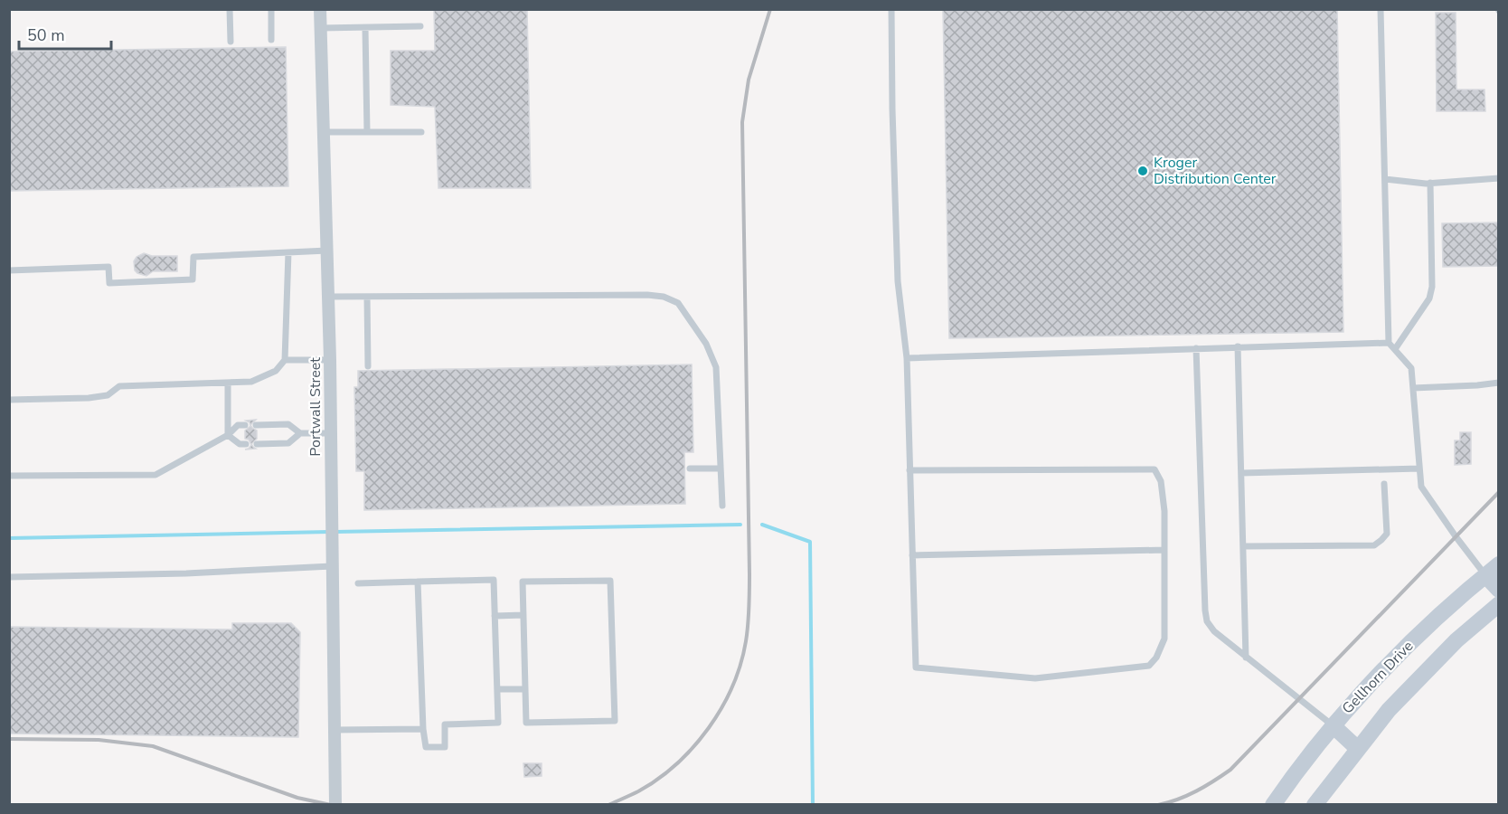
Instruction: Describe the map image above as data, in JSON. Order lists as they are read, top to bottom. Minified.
{"streets":{"main road":["Gellhorn Drive"],"street":["Portwall Street"]},"places":["Kroger Distribution Center"],"scale_bar":"50 m"}
